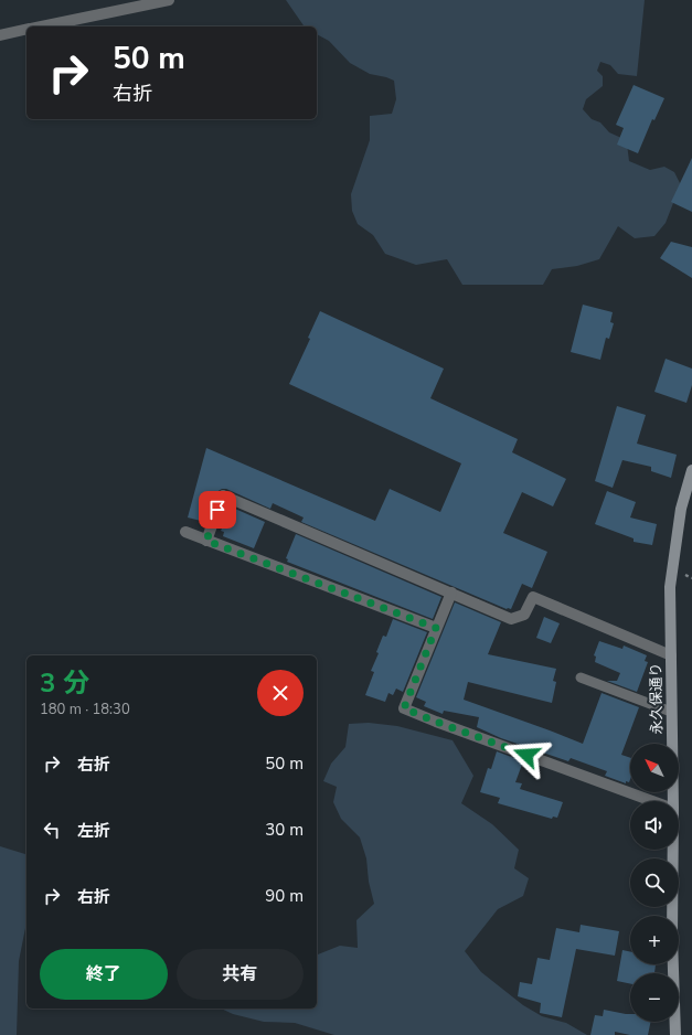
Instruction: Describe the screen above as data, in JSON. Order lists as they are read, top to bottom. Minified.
{"streets":{"street":["永久保通り"]},"north":"top left","page":{"turn":["50 m","右折"],"heading":["3 分","180 m · 18:30"],"list":[{"name":"右折","value":"50 m"},{"name":"左折","value":"30 m"},{"name":"右折","value":"90 m"}],"map_buttons":["+","−"],"buttons":["終了","共有"]}}
